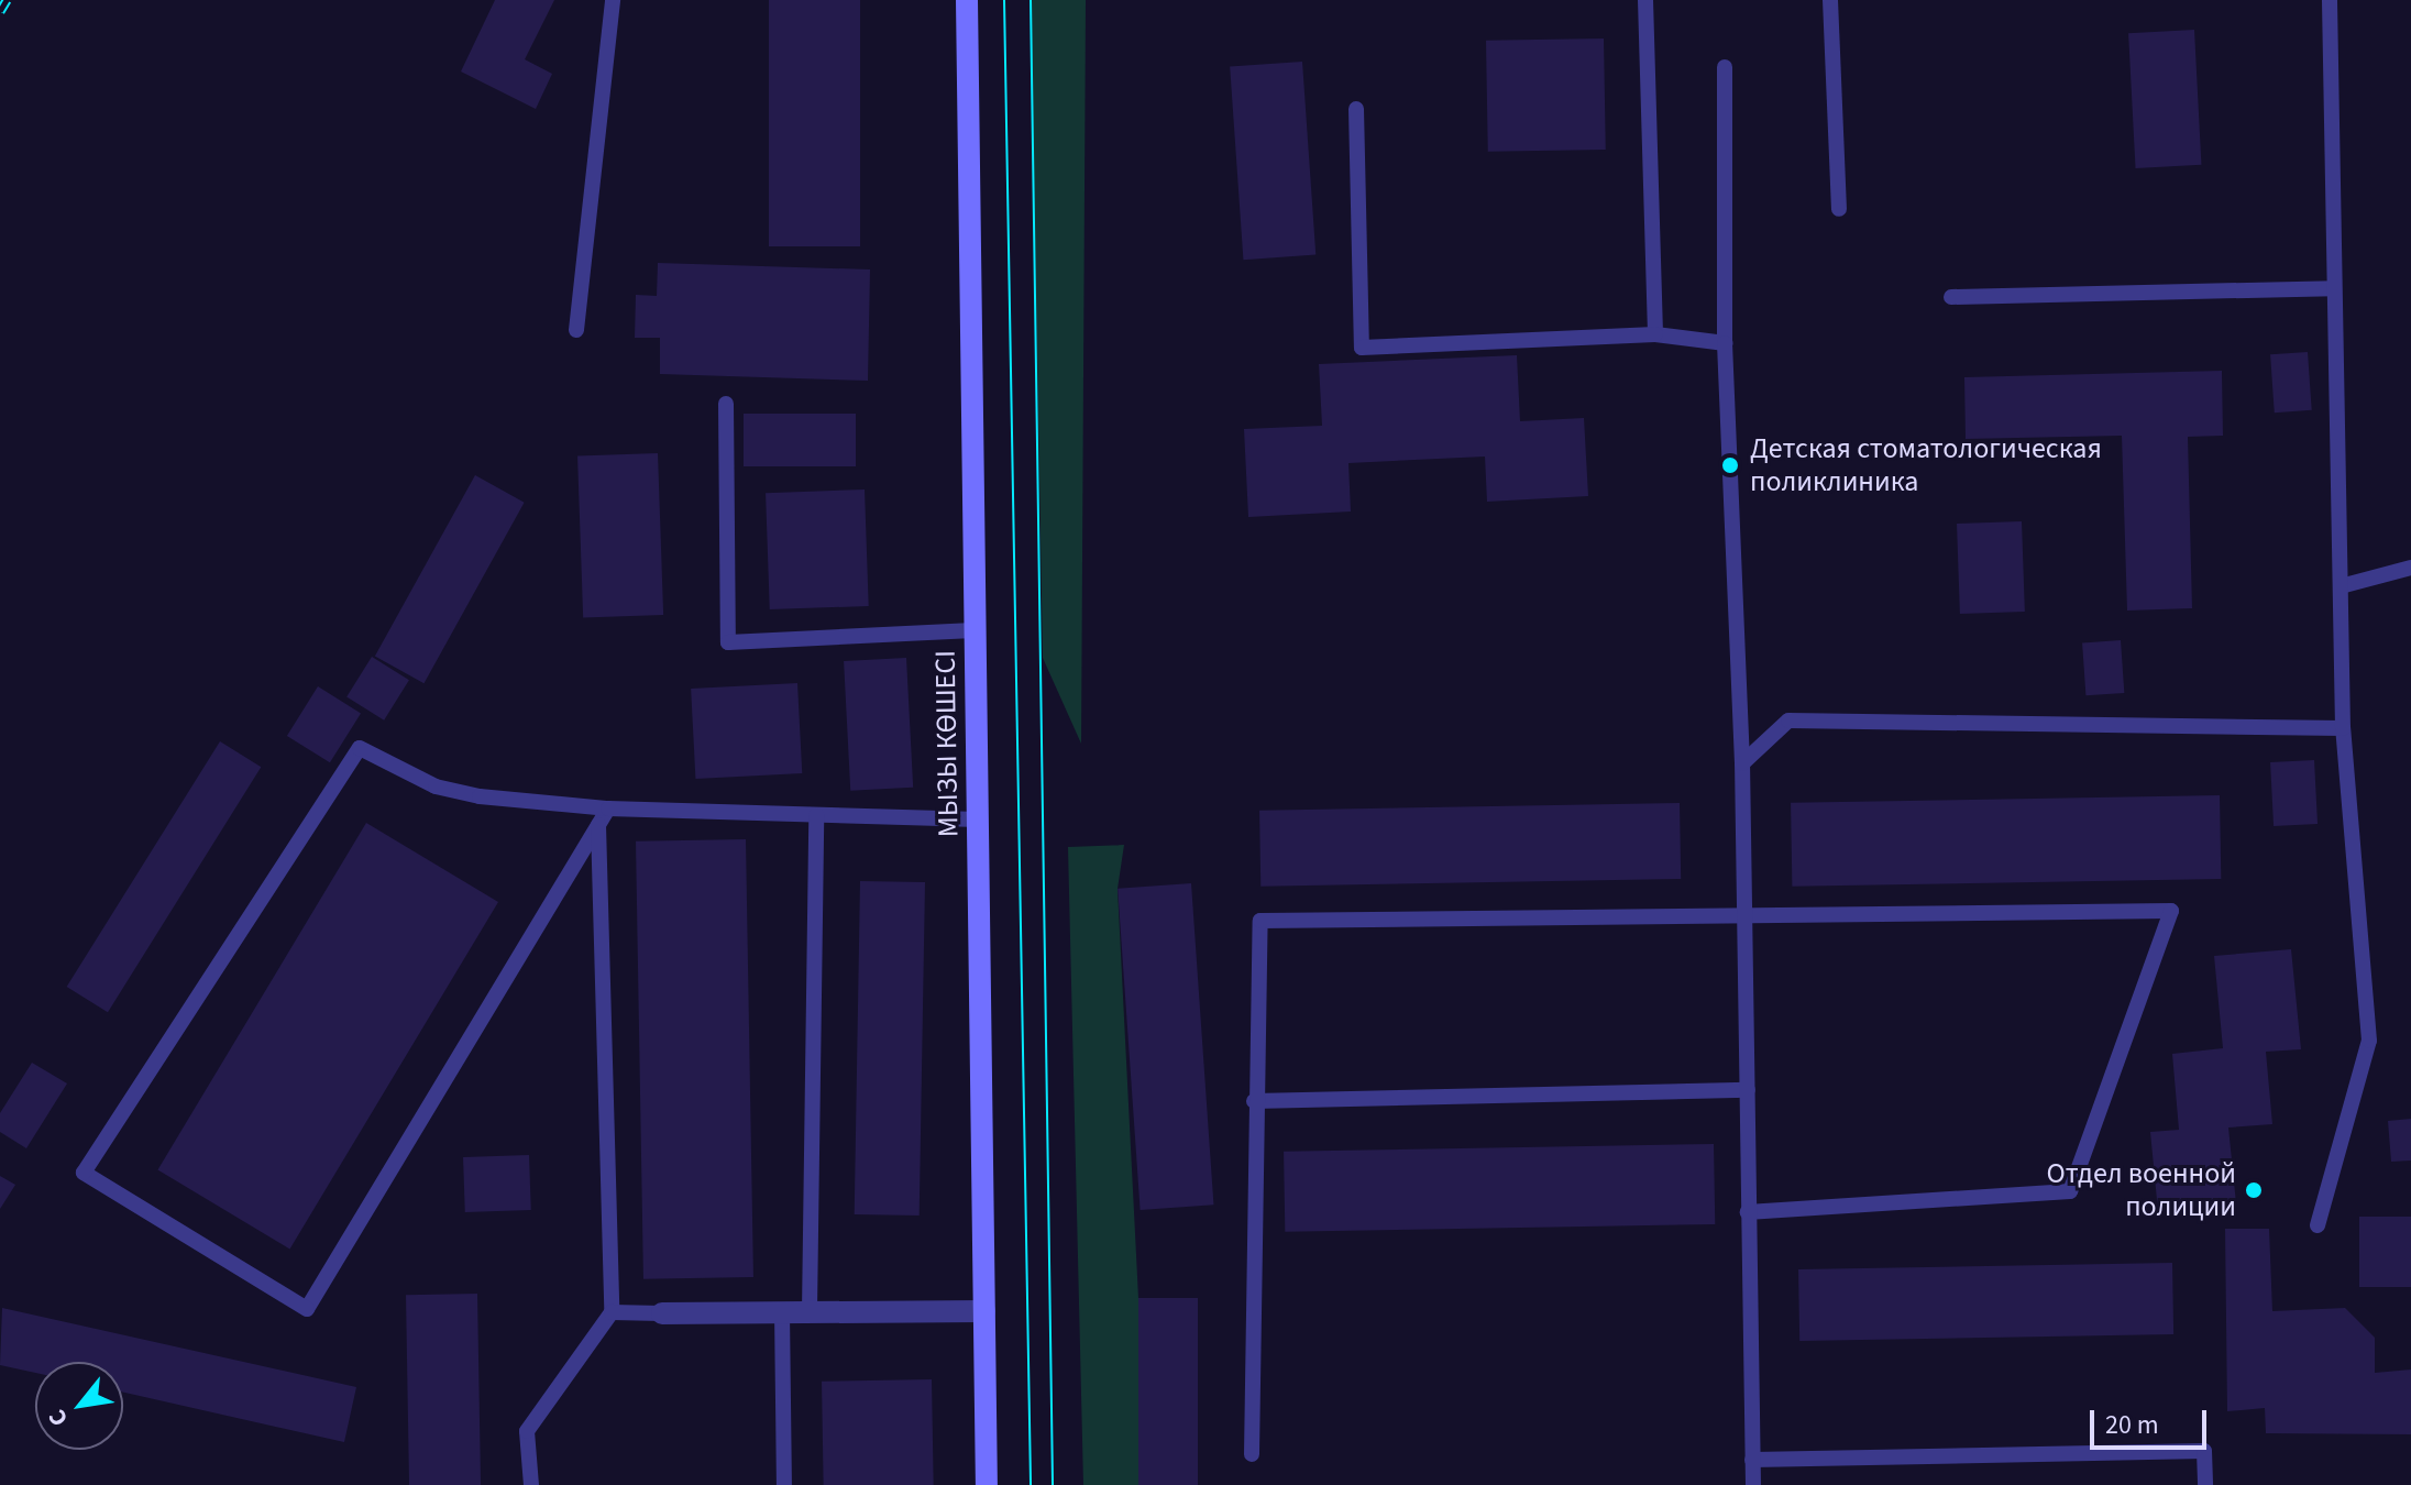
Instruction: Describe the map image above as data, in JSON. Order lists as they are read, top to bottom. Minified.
{"streets":{"main road":["МЫЗЫ КӨШЕСІ"]},"places":["Детская стоматологическая поликлиника","Отдел военной полиции"],"scale_bar":"20 m","north":"bottom left"}
